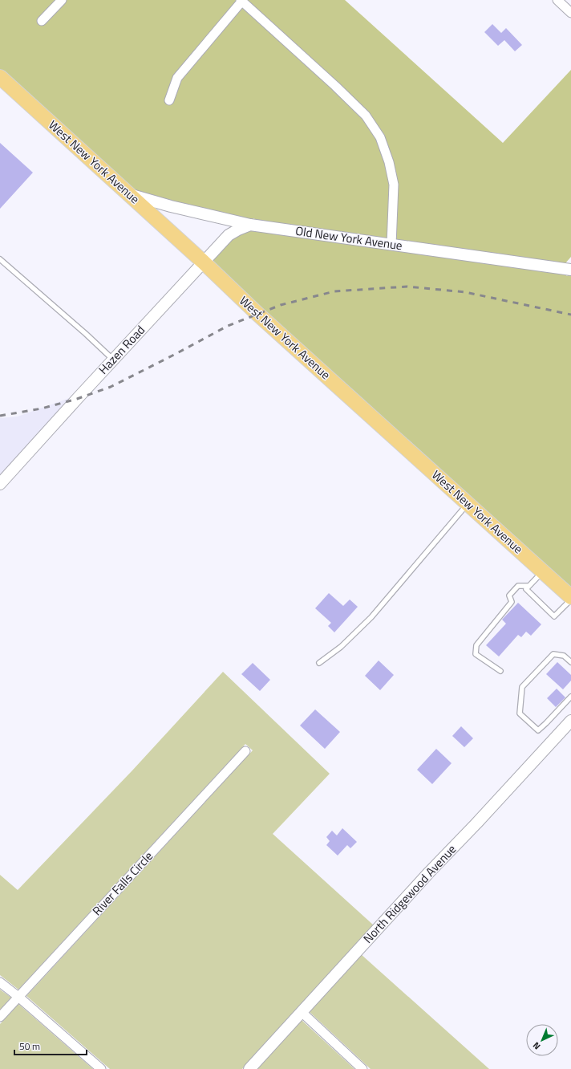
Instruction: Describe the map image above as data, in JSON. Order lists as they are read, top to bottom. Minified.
{"streets":{"main road":["West New York Avenue"],"street":["Old New York Avenue","Hazen Road","River Falls Circle","North Ridgewood Avenue"]},"crossings":[["West New York Avenue","Old New York Avenue"],["West New York Avenue","Hazen Road"],["Old New York Avenue","Hazen Road"]],"scale_bar":"50 m","north":"bottom left"}
